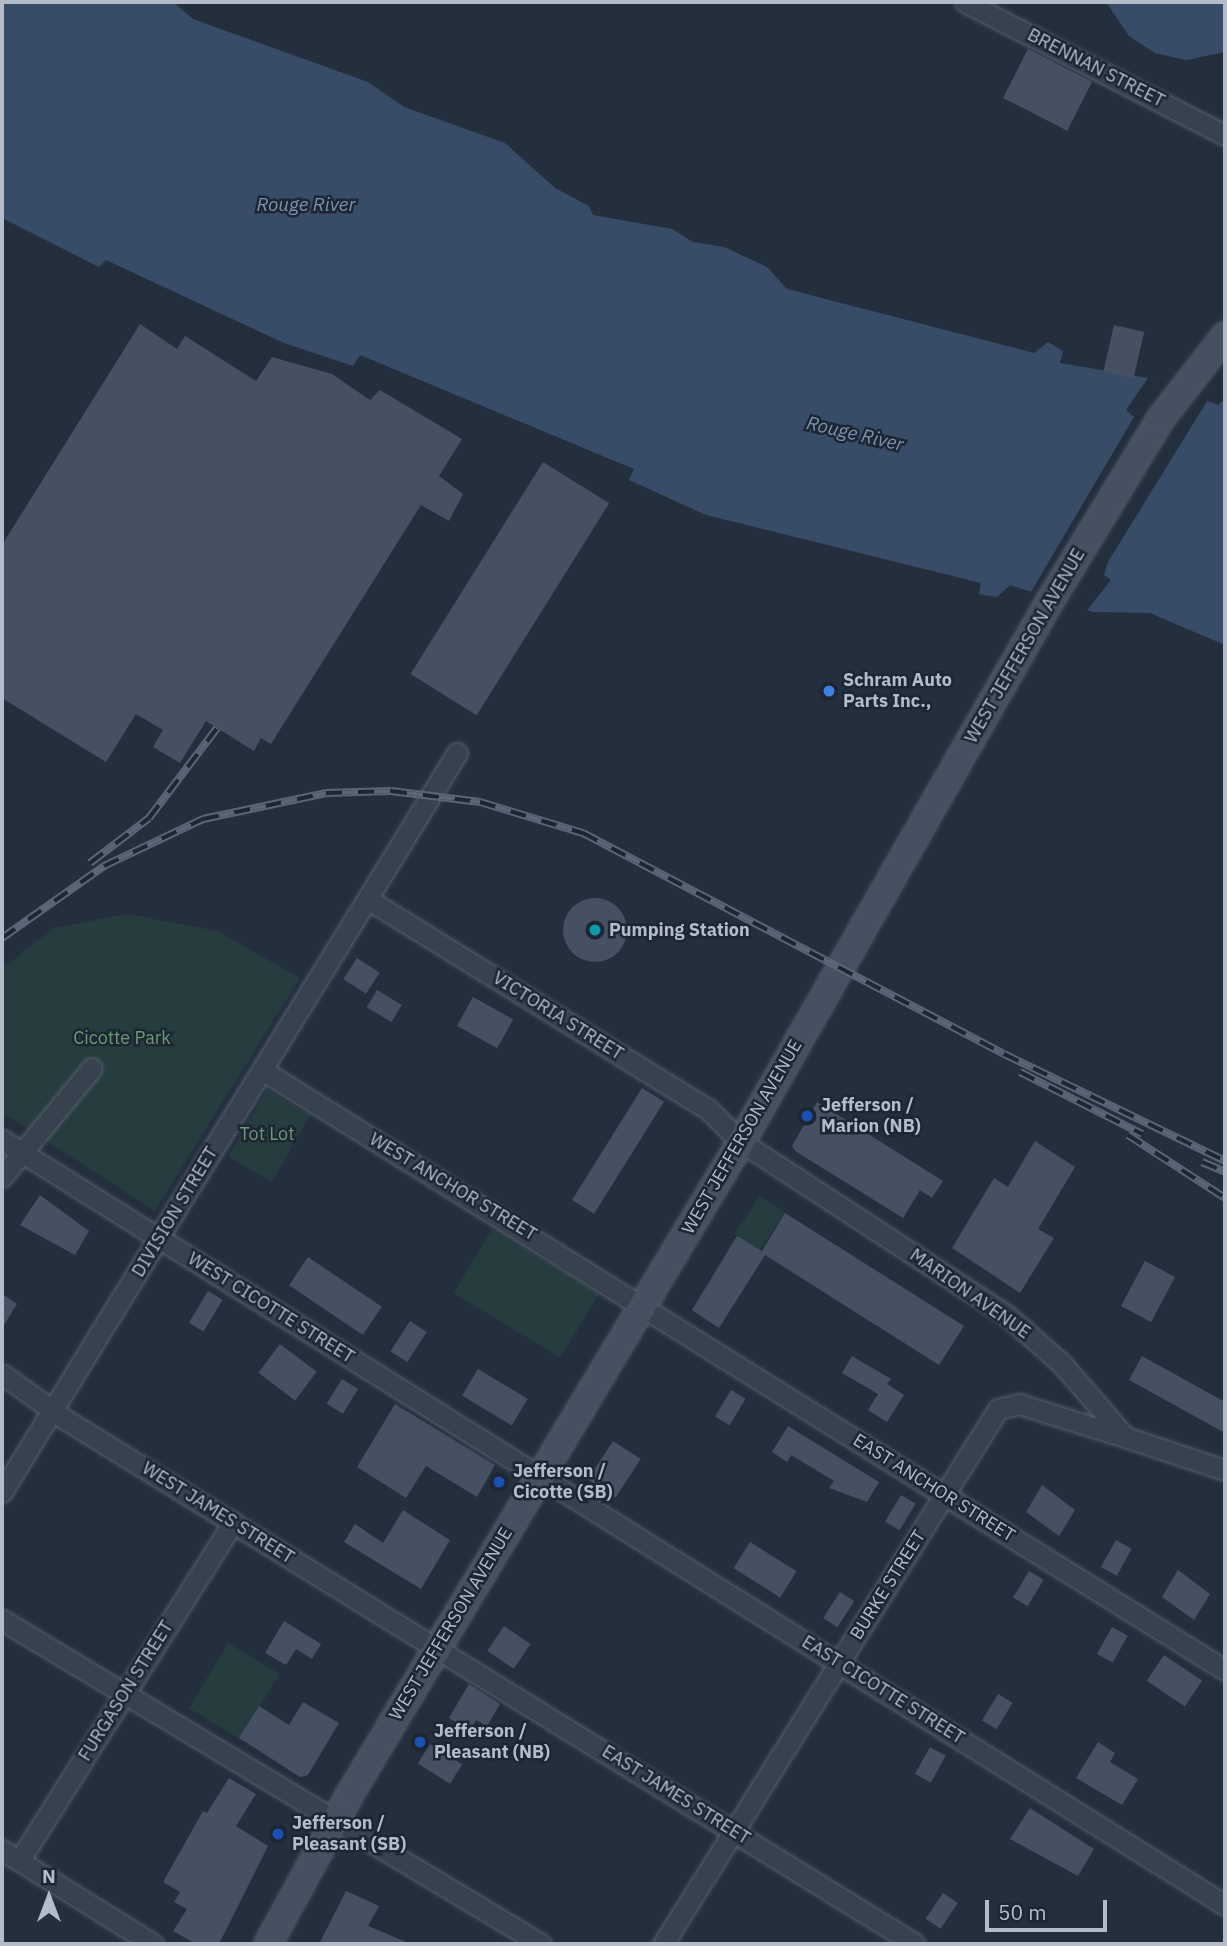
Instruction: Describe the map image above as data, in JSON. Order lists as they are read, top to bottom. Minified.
{"streets":{"main road":["WEST JEFFERSON AVENUE"],"street":["BRENNAN STREET","VICTORIA STREET","WEST ANCHOR STREET","DIVISION STREET","MARION AVENUE","WEST CICOTTE STREET","EAST ANCHOR STREET","WEST JAMES STREET","BURKE STREET","EAST CICOTTE STREET","FURGASON STREET","EAST JAMES STREET"]},"crossings":[["WEST JEFFERSON AVENUE","VICTORIA STREET"],["WEST JEFFERSON AVENUE","WEST ANCHOR STREET"],["WEST JEFFERSON AVENUE","MARION AVENUE"],["WEST JEFFERSON AVENUE","WEST CICOTTE STREET"],["WEST JEFFERSON AVENUE","EAST ANCHOR STREET"],["WEST JEFFERSON AVENUE","WEST JAMES STREET"],["WEST JEFFERSON AVENUE","EAST CICOTTE STREET"],["WEST JEFFERSON AVENUE","EAST JAMES STREET"],["VICTORIA STREET","DIVISION STREET"],["VICTORIA STREET","MARION AVENUE"],["WEST ANCHOR STREET","DIVISION STREET"],["WEST ANCHOR STREET","EAST ANCHOR STREET"],["DIVISION STREET","WEST CICOTTE STREET"],["DIVISION STREET","WEST JAMES STREET"],["MARION AVENUE","BURKE STREET"],["WEST CICOTTE STREET","EAST CICOTTE STREET"],["EAST ANCHOR STREET","BURKE STREET"],["WEST JAMES STREET","FURGASON STREET"],["WEST JAMES STREET","EAST JAMES STREET"],["BURKE STREET","EAST CICOTTE STREET"],["BURKE STREET","EAST JAMES STREET"]],"water":["Rouge River"],"parks":["Cicotte Park","Tot Lot"],"places":["Schram Auto Parts Inc.,","Pumping Station","Jefferson / Marion (NB)","Jefferson / Cicotte (SB)","Jefferson / Pleasant (NB)","Jefferson / Pleasant (SB)"],"scale_bar":"50 m","north":"top"}
